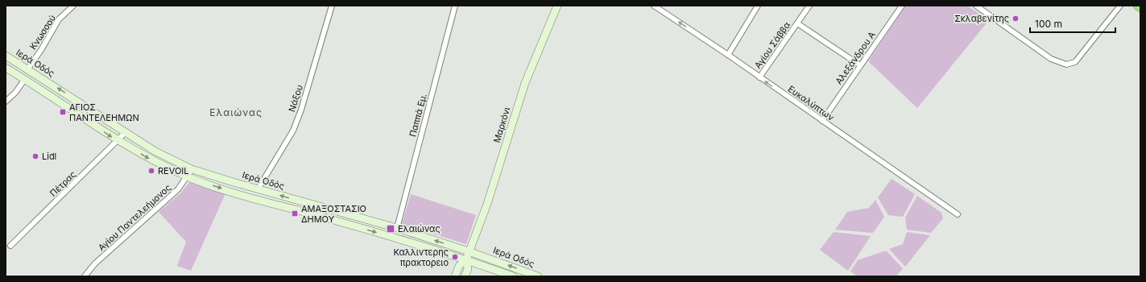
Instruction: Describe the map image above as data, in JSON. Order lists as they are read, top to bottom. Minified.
{"streets":{"main road":["Ιερά Οδός","Μαρκόνι"],"street":["Κνωσσού","Αγίου Σάββα","Αλεξάνδρου Α","Νάξου","Ευκαλύπτων","Παππά Εμ.","Πέτρας","Αγίου Παντελεήμονος"]},"crossings":[["Κνωσσού","Ιερά Οδός"],["Αγίου Σάββα","Ευκαλύπτων"],["Αλεξάνδρου Α","Ευκαλύπτων"],["Ιερά Οδός","Νάξου"],["Ιερά Οδός","Παππά Εμ."],["Ιερά Οδός","Μαρκόνι"],["Ιερά Οδός","Πέτρας"],["Ιερά Οδός","Αγίου Παντελεήμονος"]],"one_way":["Ευκαλύπτων"],"districts":["Ελαιώνας"],"places":{"other":["Σκλαβενίτης","Lidl","REVOIL","Καλλιντερης πρακτορειο"],"transit":["ΑΓΙΟΣ ΠΑΝΤΕΛΕΗΜΩΝ","ΑΜΑΞΟΣΤΑΣΙΟ ΔΗΜΟΥ","Ελαιώνας"]},"scale_bar":"100 m"}
